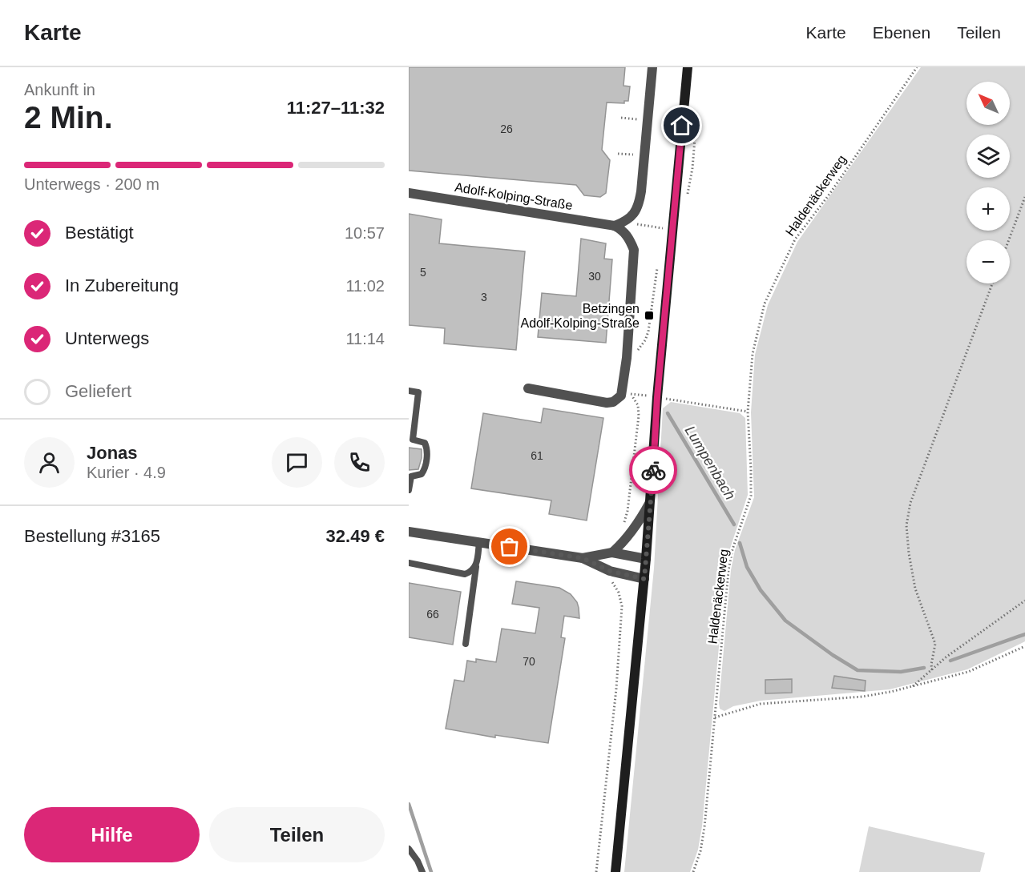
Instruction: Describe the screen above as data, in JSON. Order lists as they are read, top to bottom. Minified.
{"streets":{"street":["Adolf-Kolping-Straße"],"path":["Haldenäckerweg"]},"water":["Lumpenbach"],"places":{"transit":["Betzingen Adolf-Kolping-Straße"]},"house_numbers":["26","5","30","3","61","66","70"],"north":"top left","page":{"header":"Karte","nav":["Karte","Ebenen","Teilen"],"heading":["2 Min.","Ankunft in","11:27–11:32"],"panel":["Jonas","Kurier · 4.9","Bestellung #3165","32.49 €"],"map_buttons":["+","−"],"bar":"Unterwegs · 200 m","list":[["Bestätigt","10:57"],["In Zubereitung","11:02"],["Unterwegs","11:14"],"Geliefert"],"buttons":["Hilfe","Teilen"]}}
